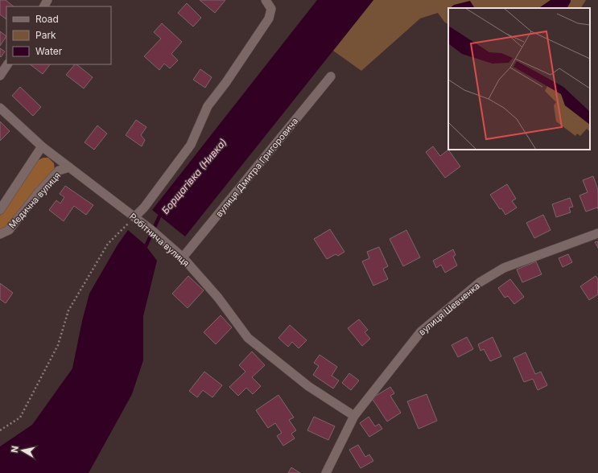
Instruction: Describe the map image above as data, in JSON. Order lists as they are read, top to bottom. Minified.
{"streets":{"street":["вулиця Дмитра Григоровича","Медична вулиця","Робітнича вулиця","вулиця Шевченка"]},"crossings":[["вулиця Дмитра Григоровича","Робітнича вулиця"],["Медична вулиця","Робітнича вулиця"],["Робітнича вулиця","вулиця Шевченка"]],"water":["Борщагівка (Нивка)"],"legend":["Road","Park","Water"],"north":"left"}
